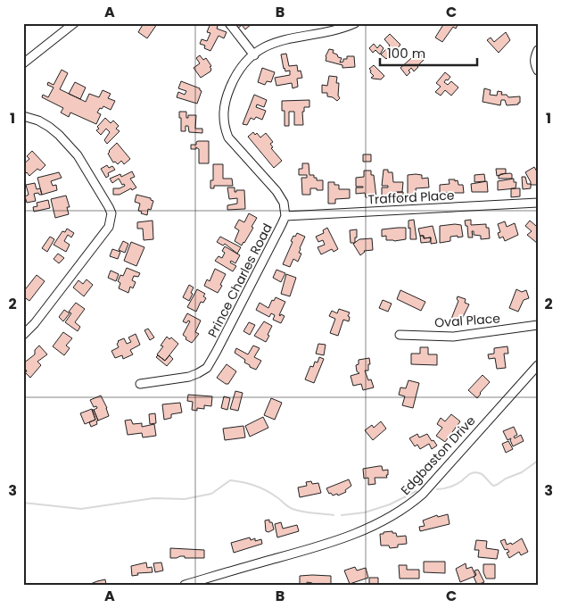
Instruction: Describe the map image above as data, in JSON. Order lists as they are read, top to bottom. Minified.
{"streets":{"street":["Trafford Place","Prince Charles Road","Oval Place","Edgbaston Drive"]},"crossings":[["Trafford Place","Prince Charles Road"]],"scale_bar":"100 m","grid":{"columns":["A","B","C"],"rows":["1","2","3"]}}
